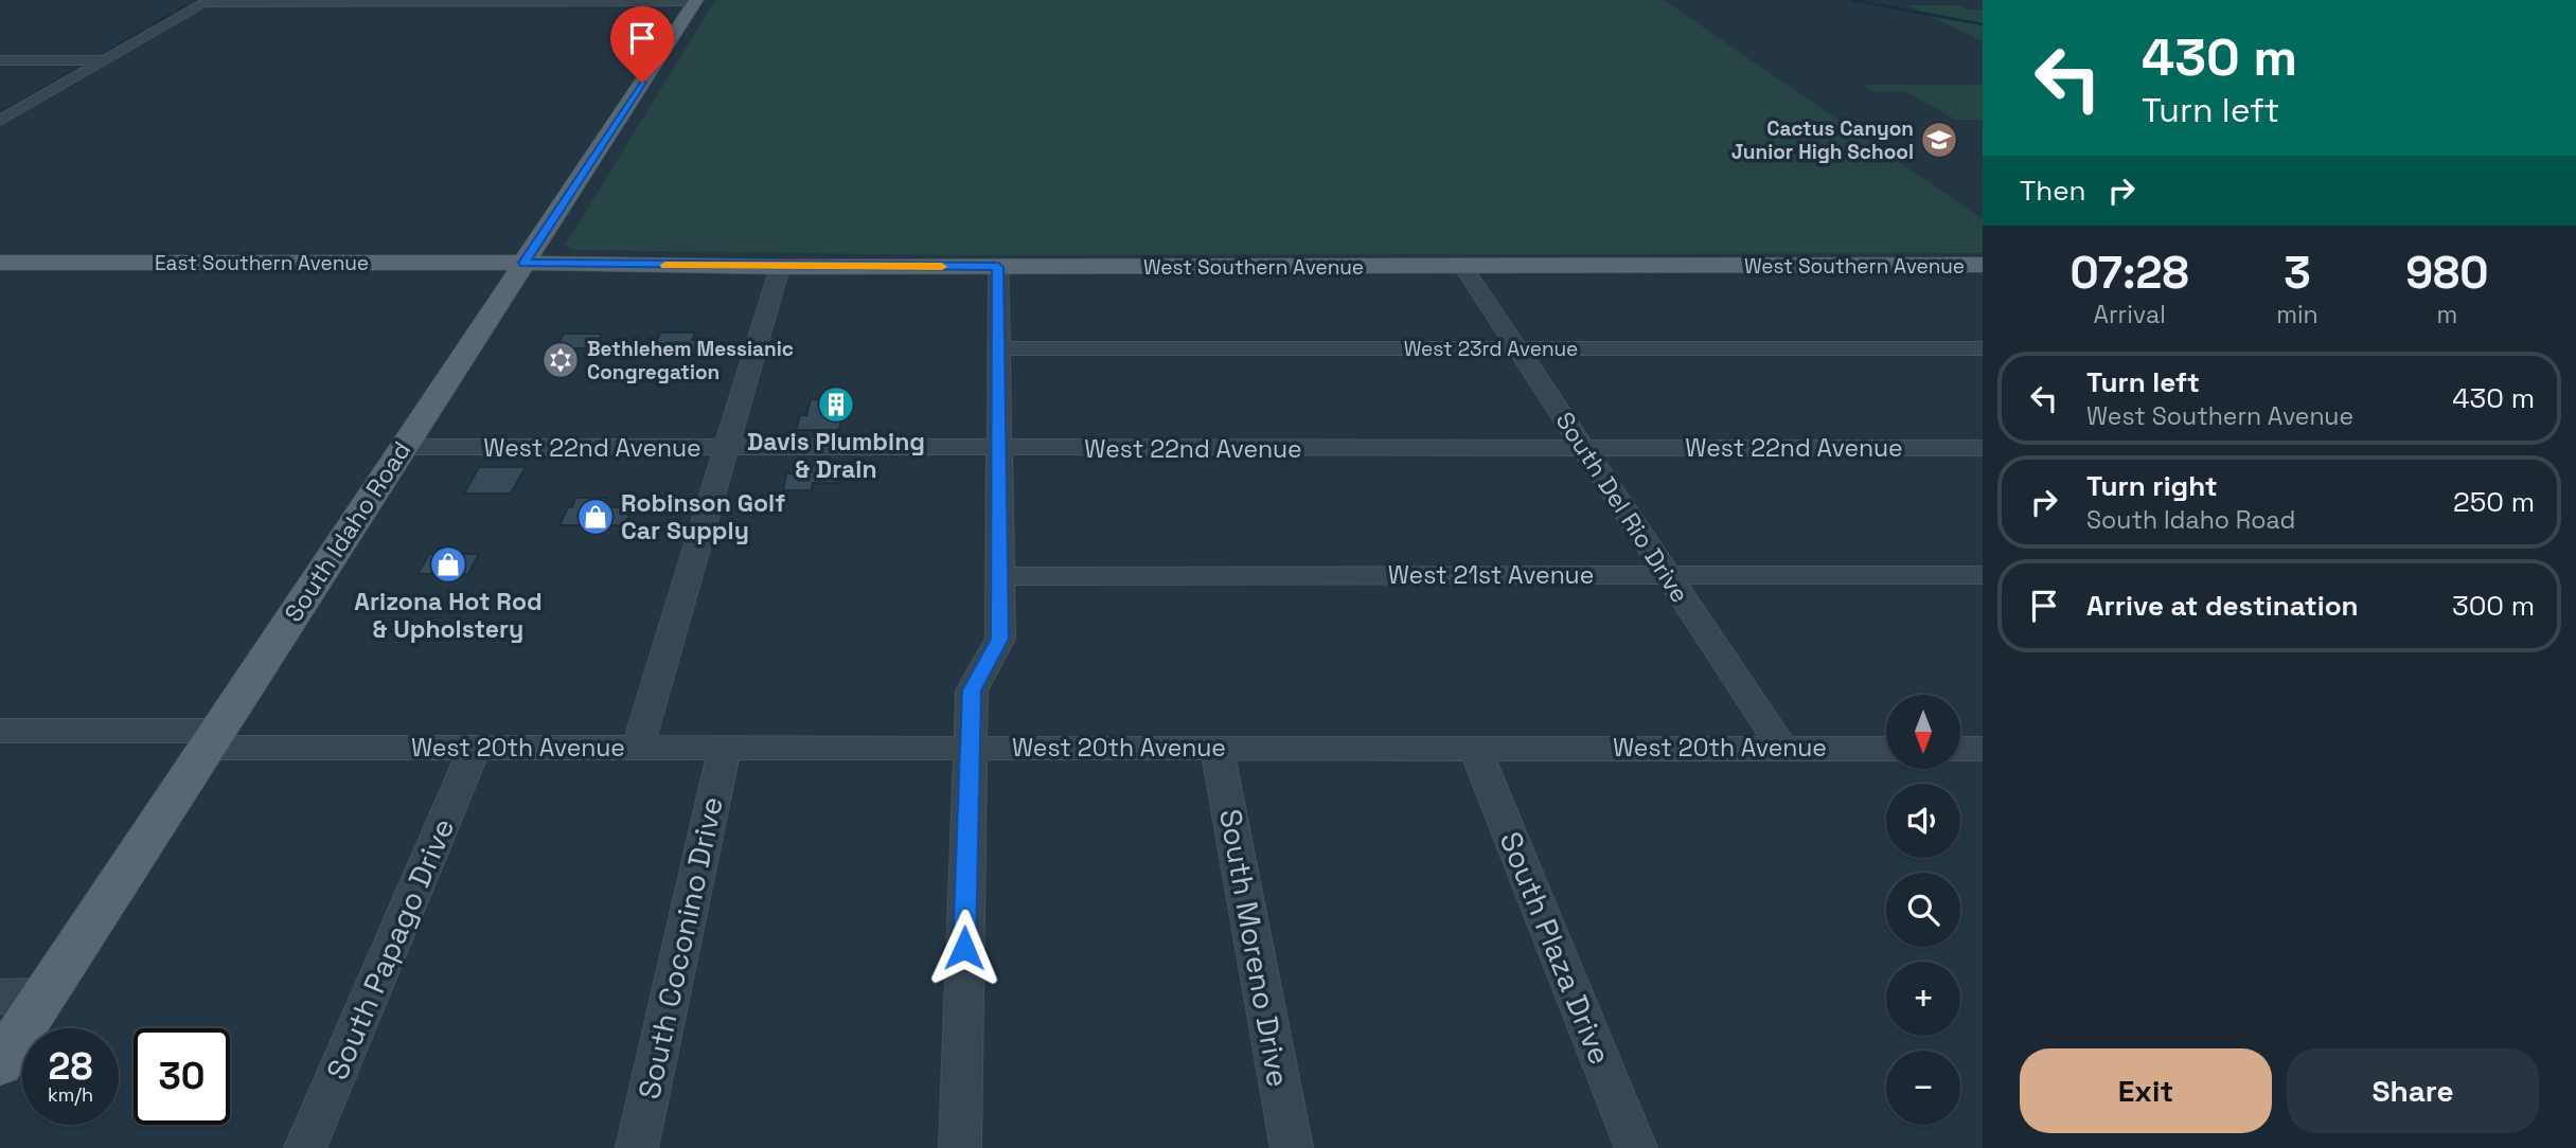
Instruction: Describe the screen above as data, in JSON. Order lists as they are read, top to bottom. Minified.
{"streets":{"main road":["East Southern Avenue","West Southern Avenue","South Idaho Road"],"street":["West 23rd Avenue","West 22nd Avenue","South Del Rio Drive","West 21st Avenue","West 20th Avenue","South Coconino Drive","South Moreno Drive","South Plaza Drive","South Papago Drive"]},"crossings":[["East Southern Avenue","West Southern Avenue"],["East Southern Avenue","South Idaho Road"],["West Southern Avenue","South Del Rio Drive"],["West Southern Avenue","South Idaho Road"],["West 23rd Avenue","South Del Rio Drive"],["West 22nd Avenue","South Del Rio Drive"],["West 22nd Avenue","South Idaho Road"],["South Del Rio Drive","West 21st Avenue"],["South Del Rio Drive","West 20th Avenue"],["South Idaho Road","West 20th Avenue"],["West 20th Avenue","South Coconino Drive"],["West 20th Avenue","South Moreno Drive"],["West 20th Avenue","South Plaza Drive"],["West 20th Avenue","South Papago Drive"]],"places":{"school or university":["Cactus Canyon Junior High School"],"synagogue":["Bethlehem Messianic Congregation"],"building":["Davis Plumbing & Drain"],"shop":["Robinson Golf Car Supply","Arizona Hot Rod & Upholstery"]},"north":"bottom","page":{"turn":["430 m","Turn left"],"then":"Then","eta":["07:28","Arrival","3","min","980","m"],"list":[{"name":"Turn left","note":"West Southern Avenue","value":"430 m"},{"name":"Turn right","note":"South Idaho Road","value":"250 m"},{"name":"Arrive at destination","value":"300 m"}],"map_buttons":["+","−"],"speed":"28 km/h","limit":"30","buttons":["Exit","Share"]}}
